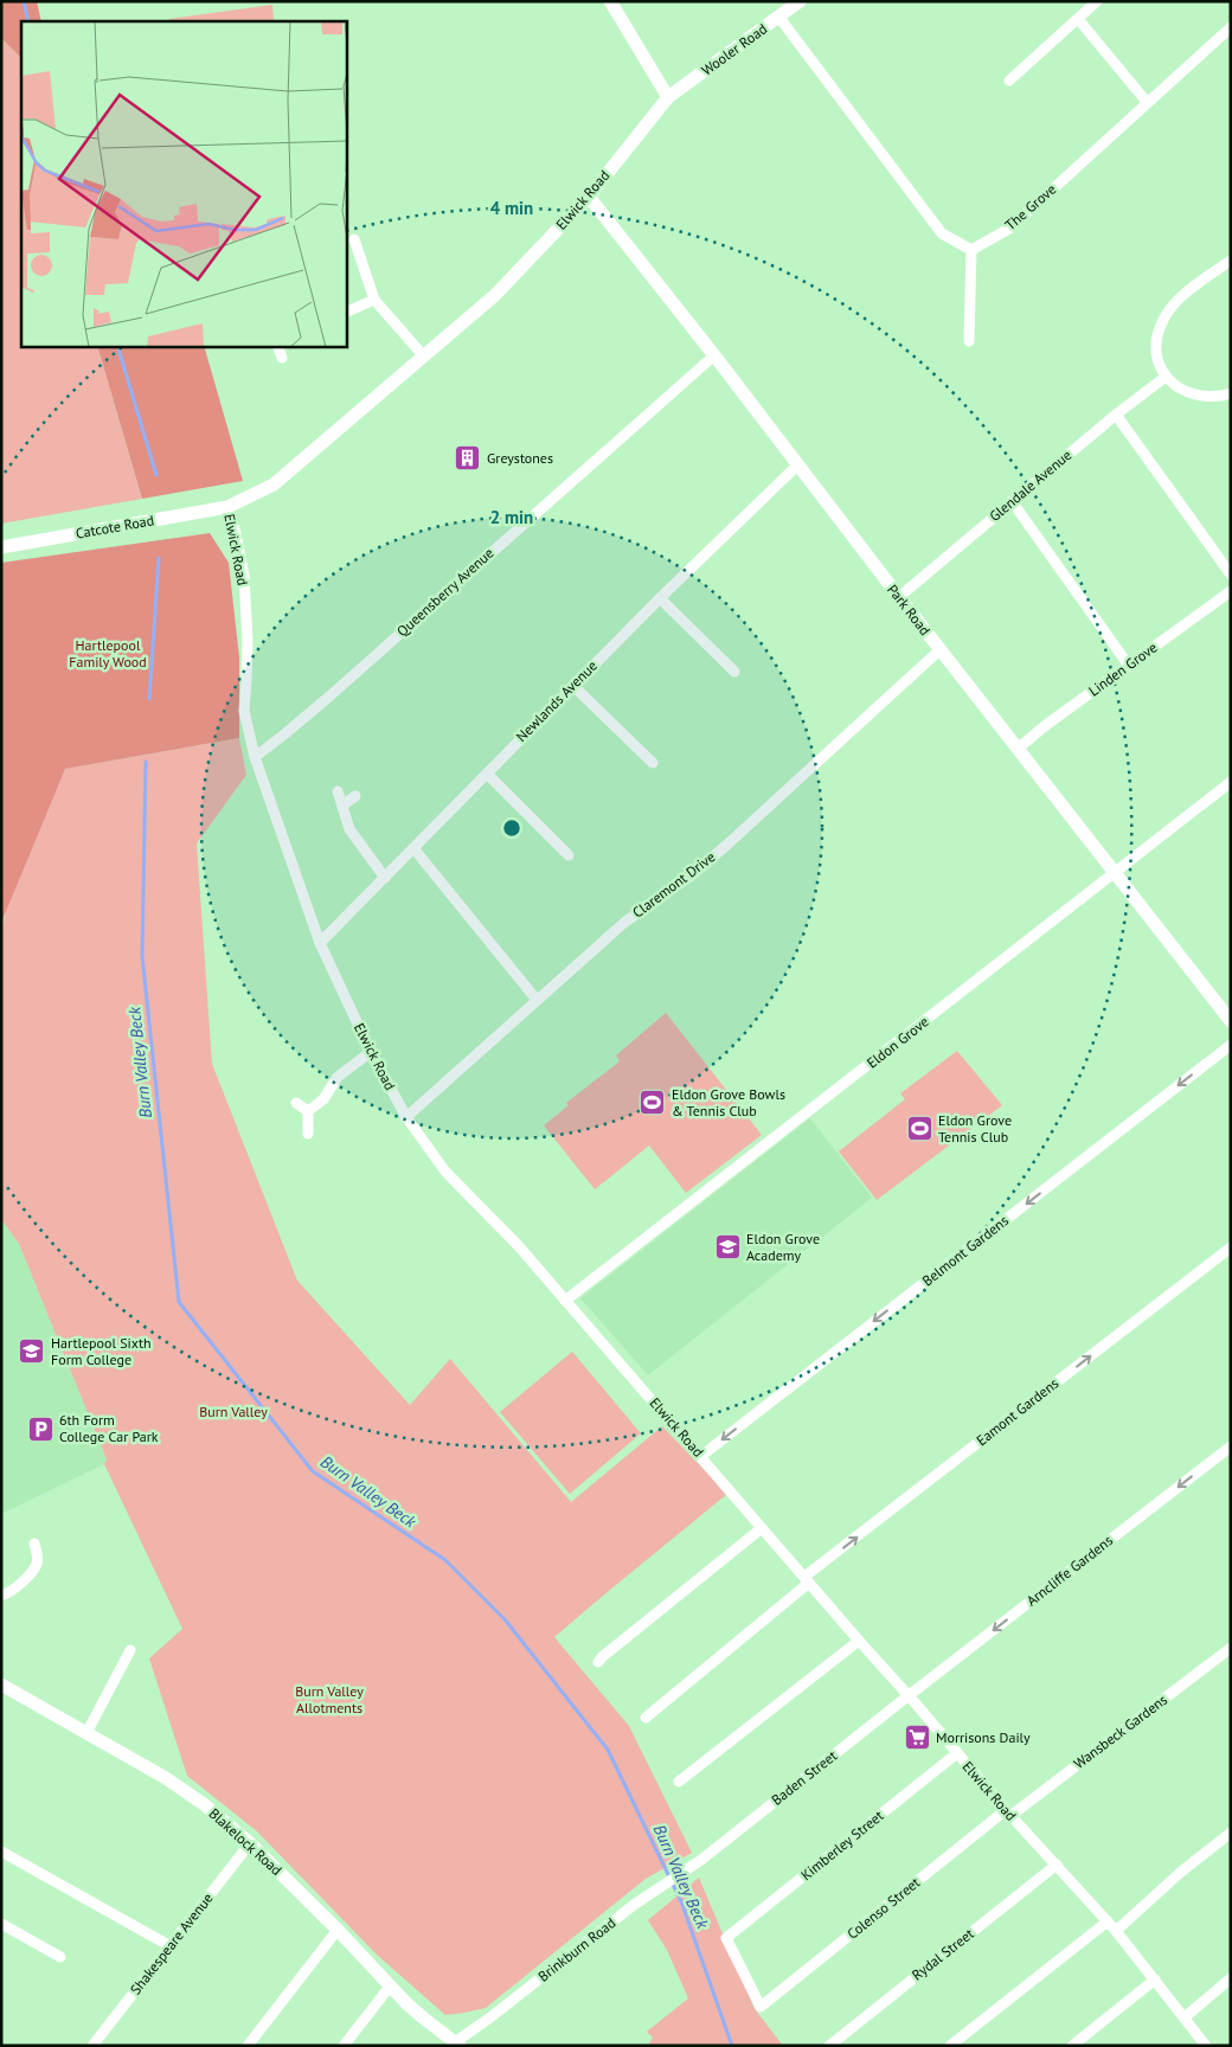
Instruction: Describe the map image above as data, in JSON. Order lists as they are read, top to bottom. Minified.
{"streets":{"street":["Wooler Road","Elwick Road","The Grove","Glendale Avenue","Catcote Road","Queensberry Avenue","Park Road","Linden Grove","Newlands Avenue","Claremont Drive","Eldon Grove","Belmont Gardens","Eamont Gardens","Arncliffe Gardens","Wansbeck Gardens","Baden Street","Blakelock Road","Kimberley Street","Colenso Street","Shakespeare Avenue","Brinkburn Road","Rydal Street"]},"crossings":[["Wooler Road","Elwick Road"],["Elwick Road","Catcote Road"],["Elwick Road","Queensberry Avenue"],["Elwick Road","Park Road"],["Elwick Road","Newlands Avenue"],["Elwick Road","Claremont Drive"],["Elwick Road","Eldon Grove"],["Elwick Road","Belmont Gardens"],["Elwick Road","Eamont Gardens"],["Elwick Road","Arncliffe Gardens"],["Elwick Road","Wansbeck Gardens"],["Elwick Road","Baden Street"],["Elwick Road","Kimberley Street"],["Elwick Road","Colenso Street"],["Elwick Road","Rydal Street"],["Glendale Avenue","Park Road"],["Queensberry Avenue","Park Road"],["Park Road","Linden Grove"],["Park Road","Newlands Avenue"],["Park Road","Claremont Drive"],["Park Road","Eldon Grove"],["Arncliffe Gardens","Baden Street"],["Wansbeck Gardens","Colenso Street"],["Baden Street","Brinkburn Road"],["Blakelock Road","Shakespeare Avenue"],["Blakelock Road","Brinkburn Road"],["Kimberley Street","Colenso Street"]],"one_way":["Belmont Gardens","Eamont Gardens","Arncliffe Gardens"],"water":["Burn Valley Beck"],"parks":["Hartlepool Family Wood","Burn Valley","Burn Valley Allotments"],"places":{"building":["Greystones"],"sports":["Eldon Grove Bowls & Tennis Club","Eldon Grove Tennis Club"],"school or university":["Eldon Grove Academy","Hartlepool Sixth Form College"],"parking":["6th Form College Car Park"],"supermarket":["Morrisons Daily"]},"rings":["4 min","2 min"]}
